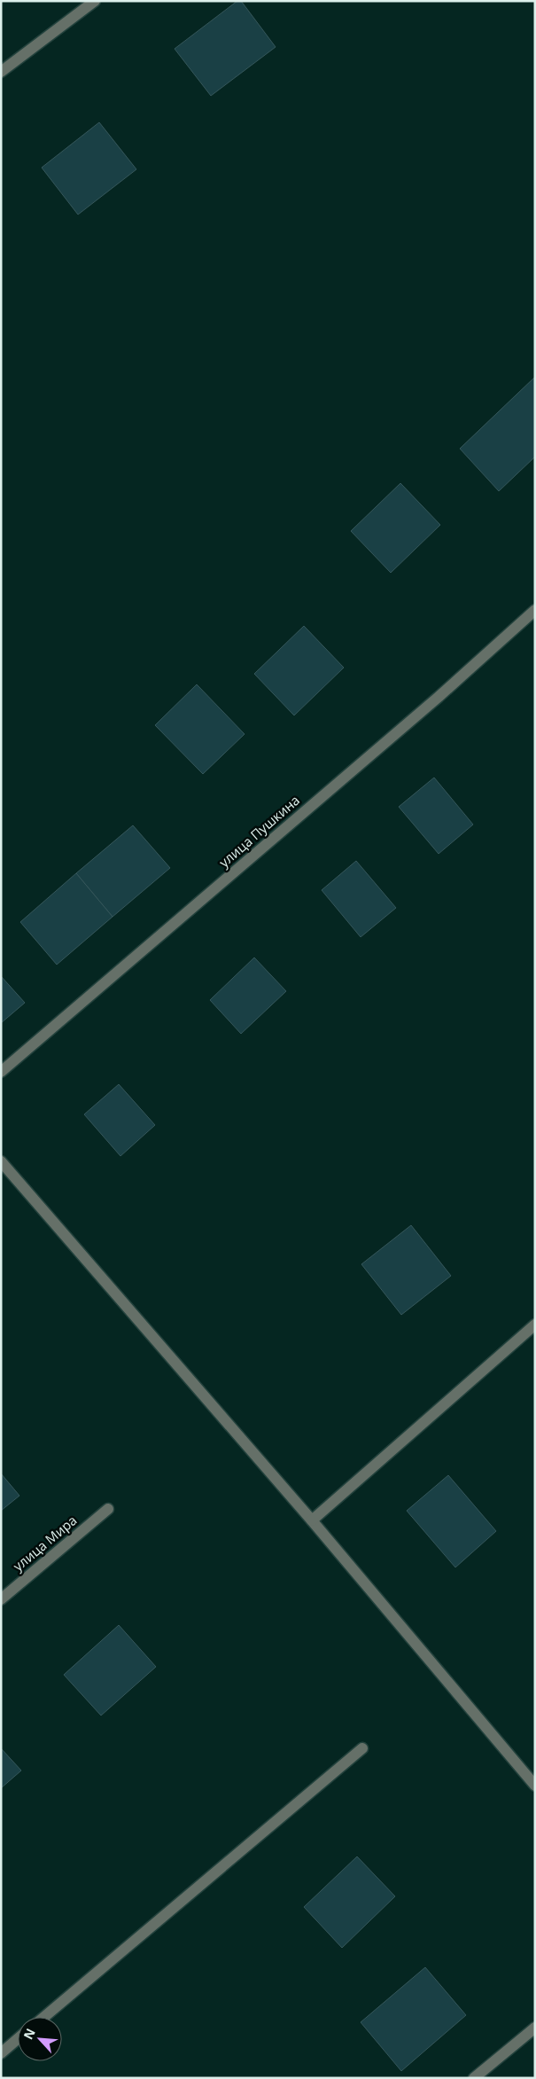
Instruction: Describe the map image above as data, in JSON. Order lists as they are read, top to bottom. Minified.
{"streets":{"street":["улица Пушкина","улица Мира"]},"north":"top left"}
